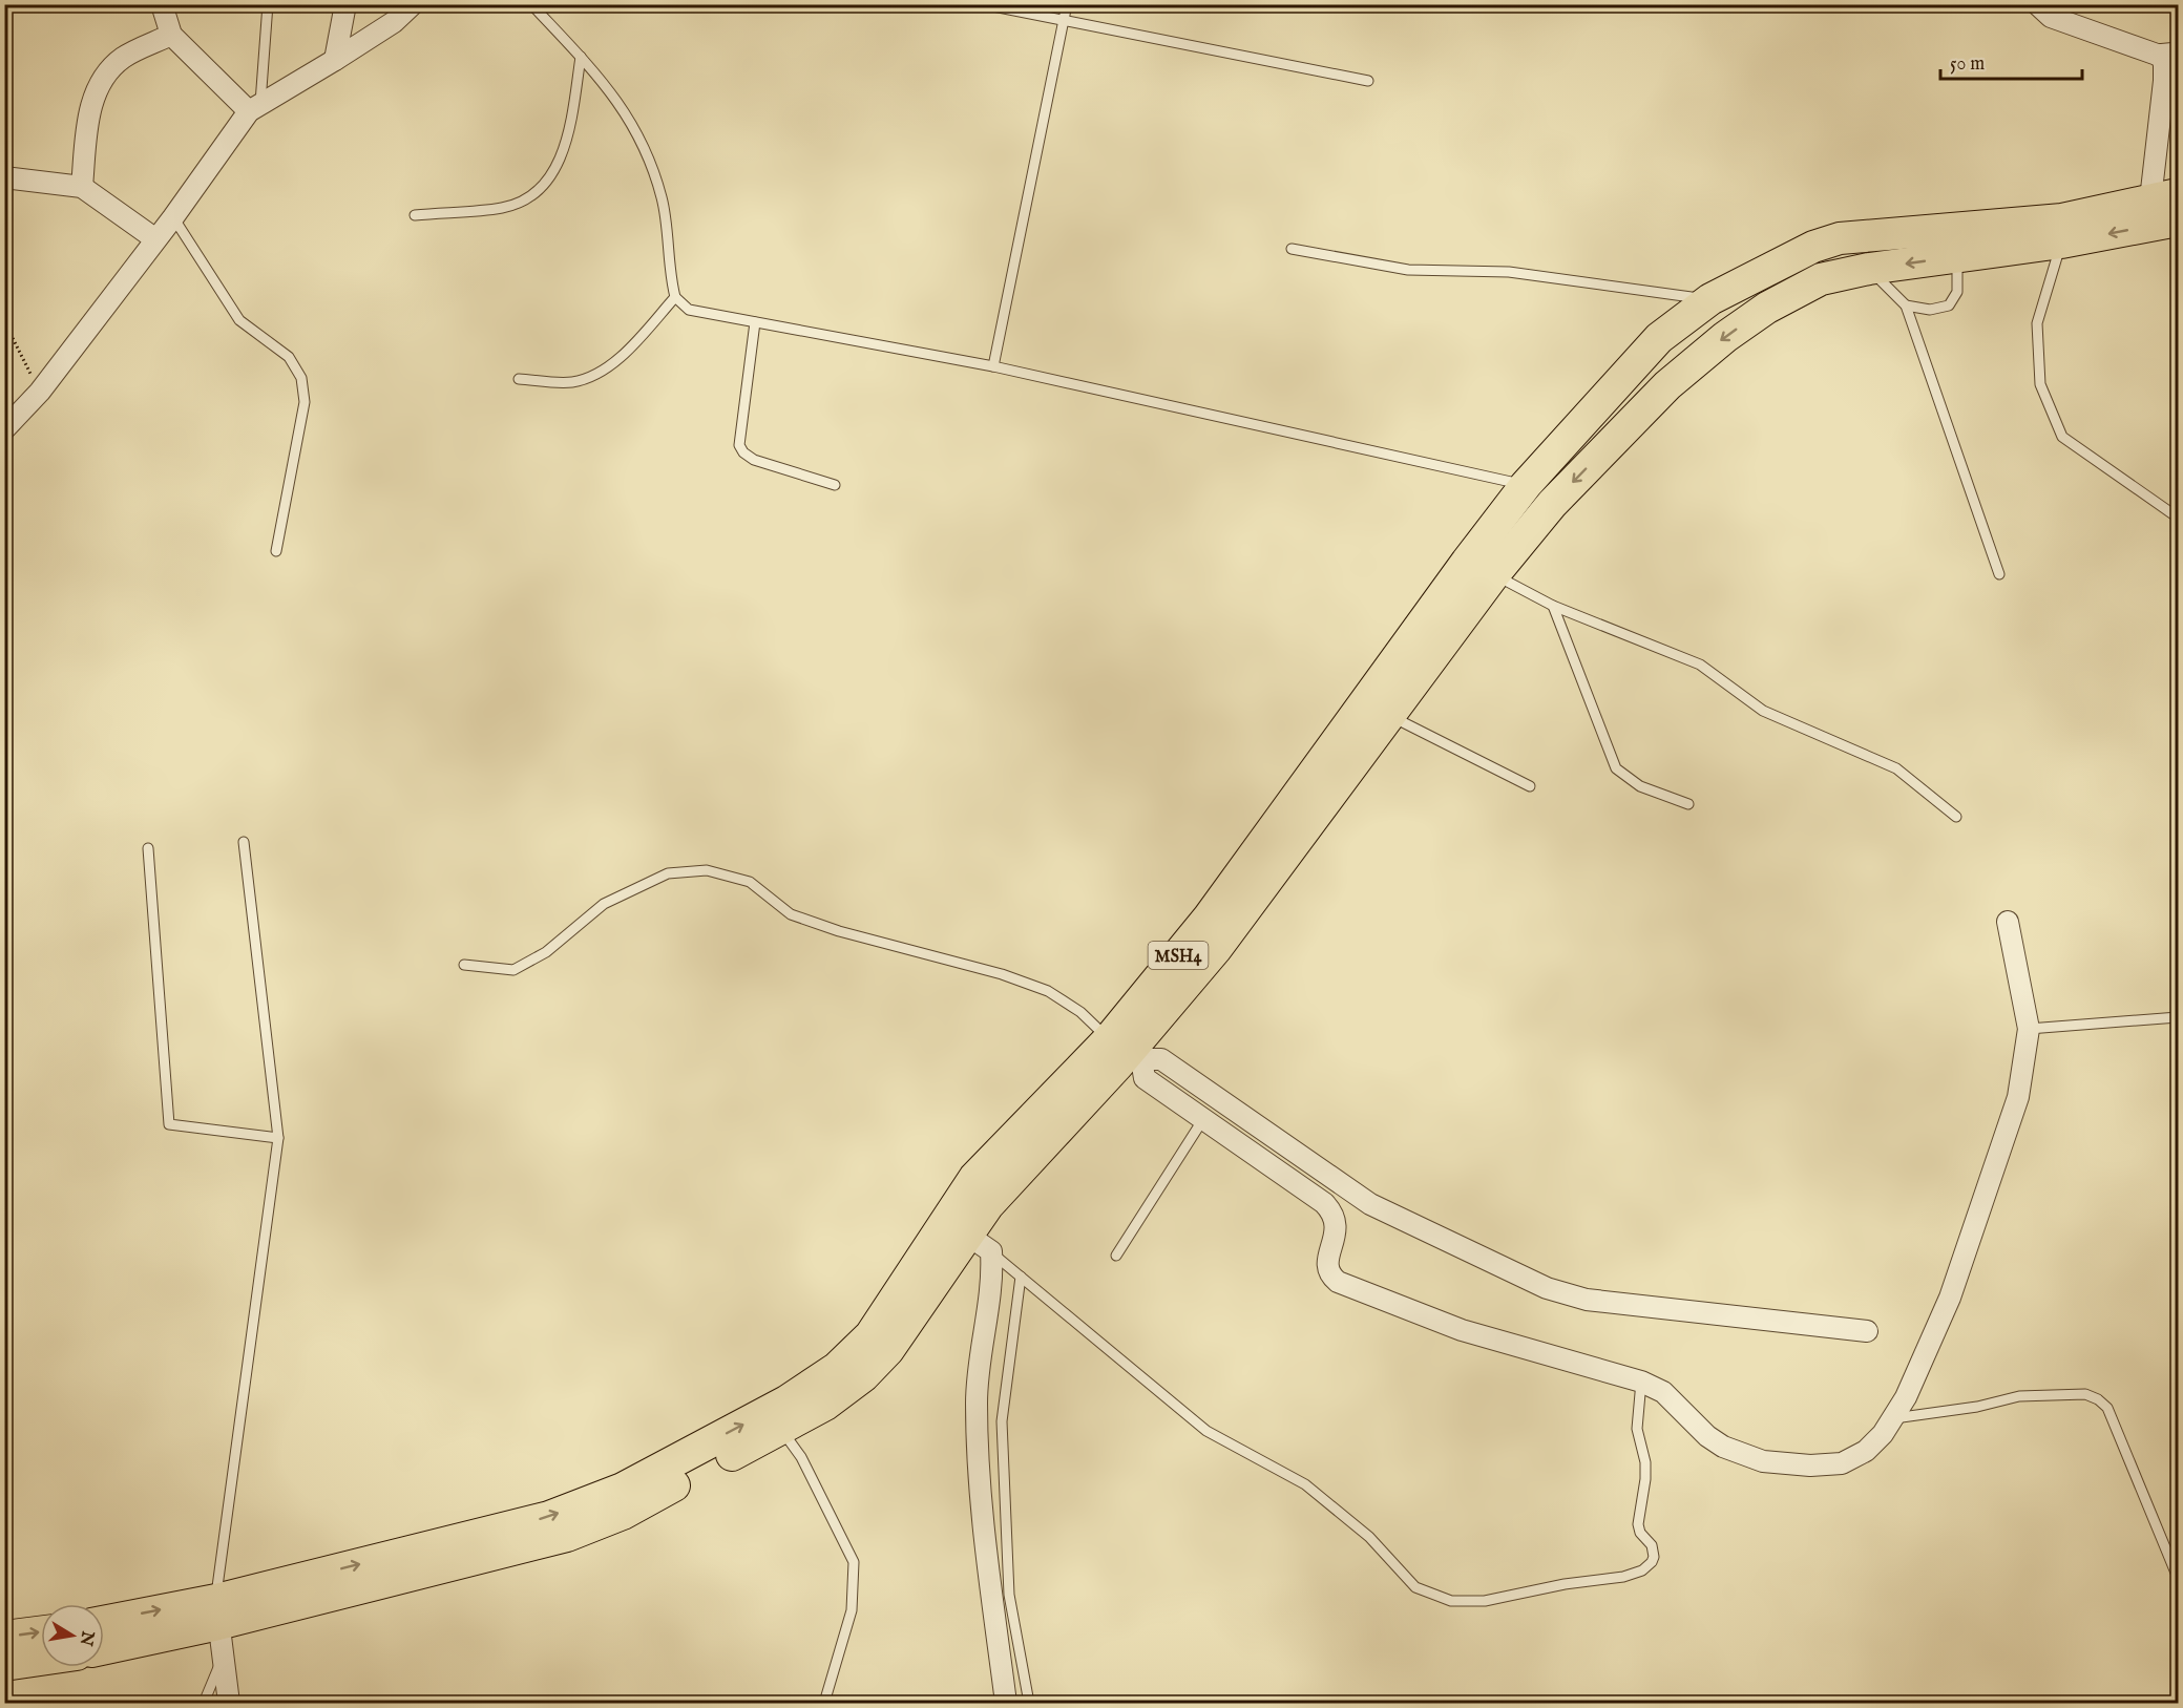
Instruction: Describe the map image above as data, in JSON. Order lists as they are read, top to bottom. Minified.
{"streets":{"main road":["MSH4"]},"scale_bar":"50 m","north":"right"}
